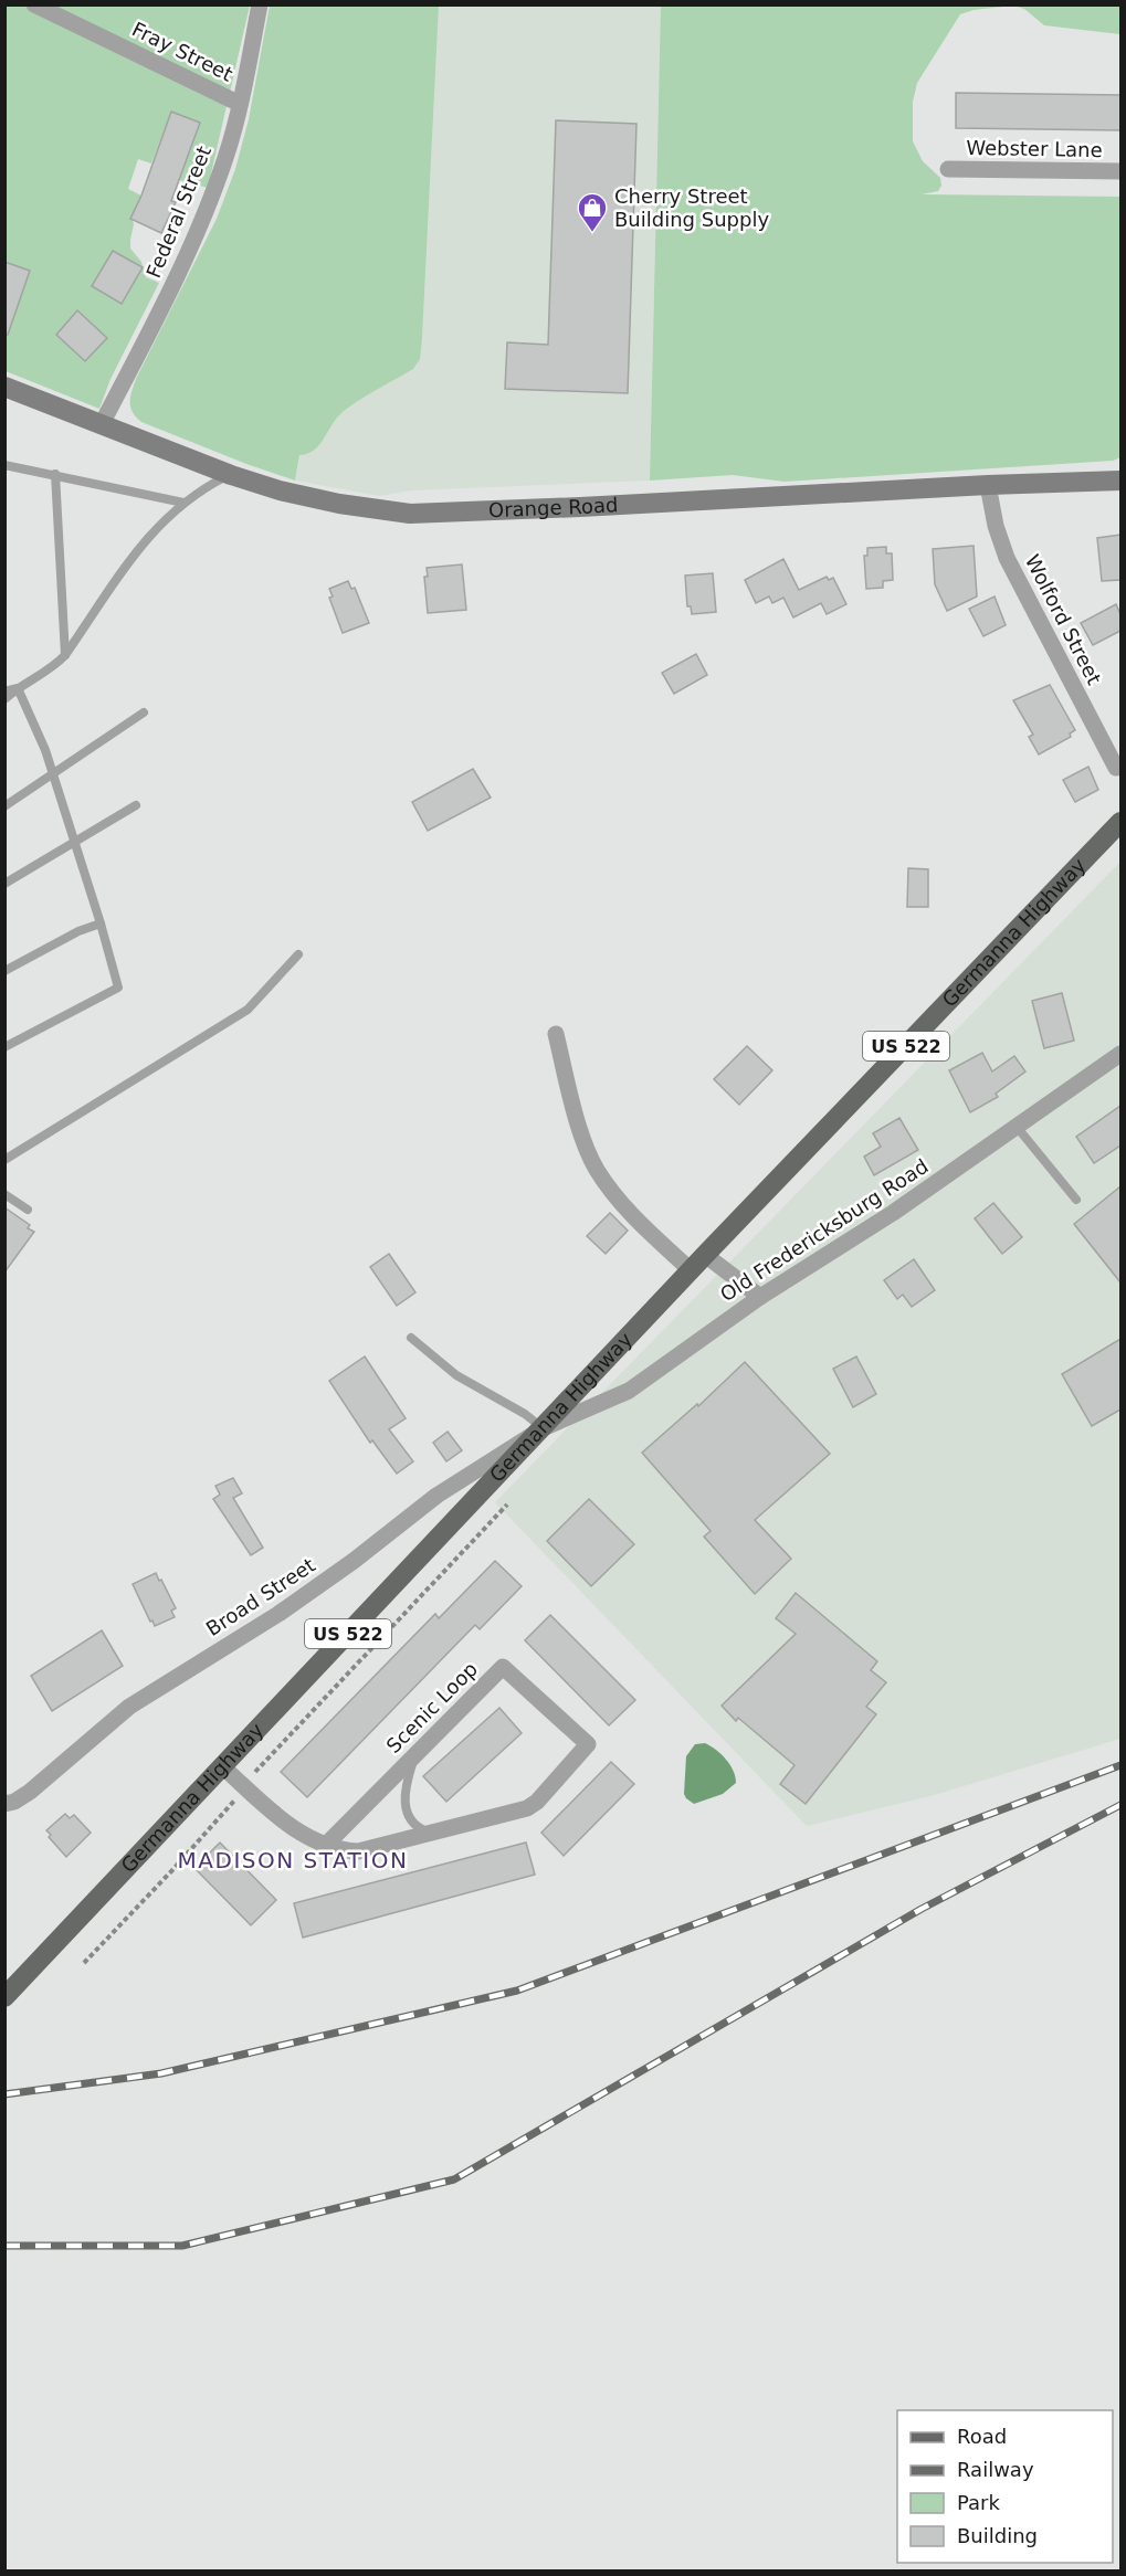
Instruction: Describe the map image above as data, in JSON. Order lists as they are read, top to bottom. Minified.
{"streets":{"main road":["Orange Road","Germanna Highway","US 522"],"street":["Fray Street","Webster Lane","Federal Street","Wolford Street","Old Fredericksburg Road","Broad Street","Scenic Loop"]},"crossings":[["Fray Street","Federal Street"],["Federal Street","Orange Road"],["Orange Road","Wolford Street"],["Germanna Highway","Old Fredericksburg Road"],["Germanna Highway","Broad Street"],["Germanna Highway","Scenic Loop"],["Old Fredericksburg Road","Broad Street"]],"districts":["MADISON STATION"],"places":{"shop":["Cherry Street Building Supply"]},"legend":["Road","Railway","Park","Building"]}
